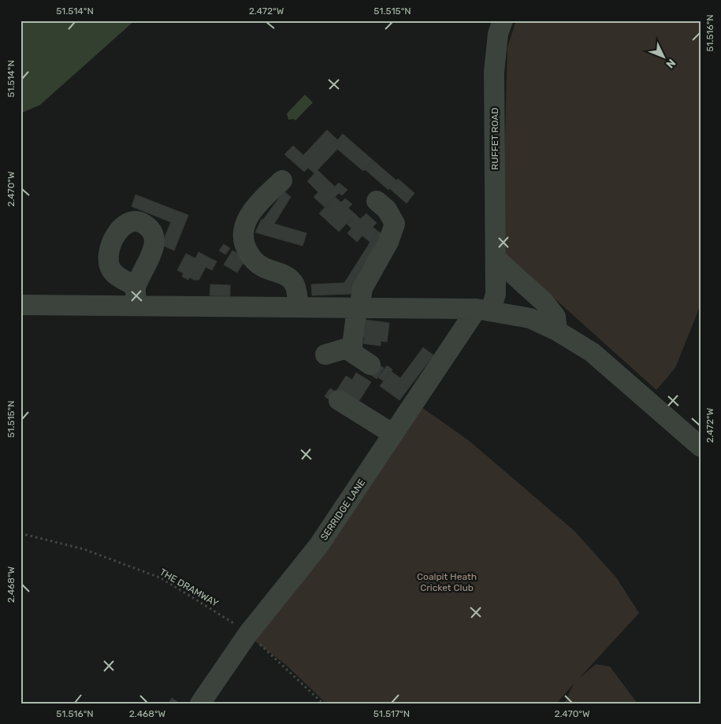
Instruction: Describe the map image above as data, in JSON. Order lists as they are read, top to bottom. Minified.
{"streets":{"street":["RUFFET ROAD","SERRIDGE LANE"],"path":["THE DRAMWAY"]},"crossings":[["RUFFET ROAD","SERRIDGE LANE"],["SERRIDGE LANE","THE DRAMWAY"]],"parks":["Coalpit Heath Cricket Club"],"north":"bottom right","coordinates":["51.514°N","2.472°W","51.515°N","51.516°N","2.470°W","2.468°W","51.517°N"]}
